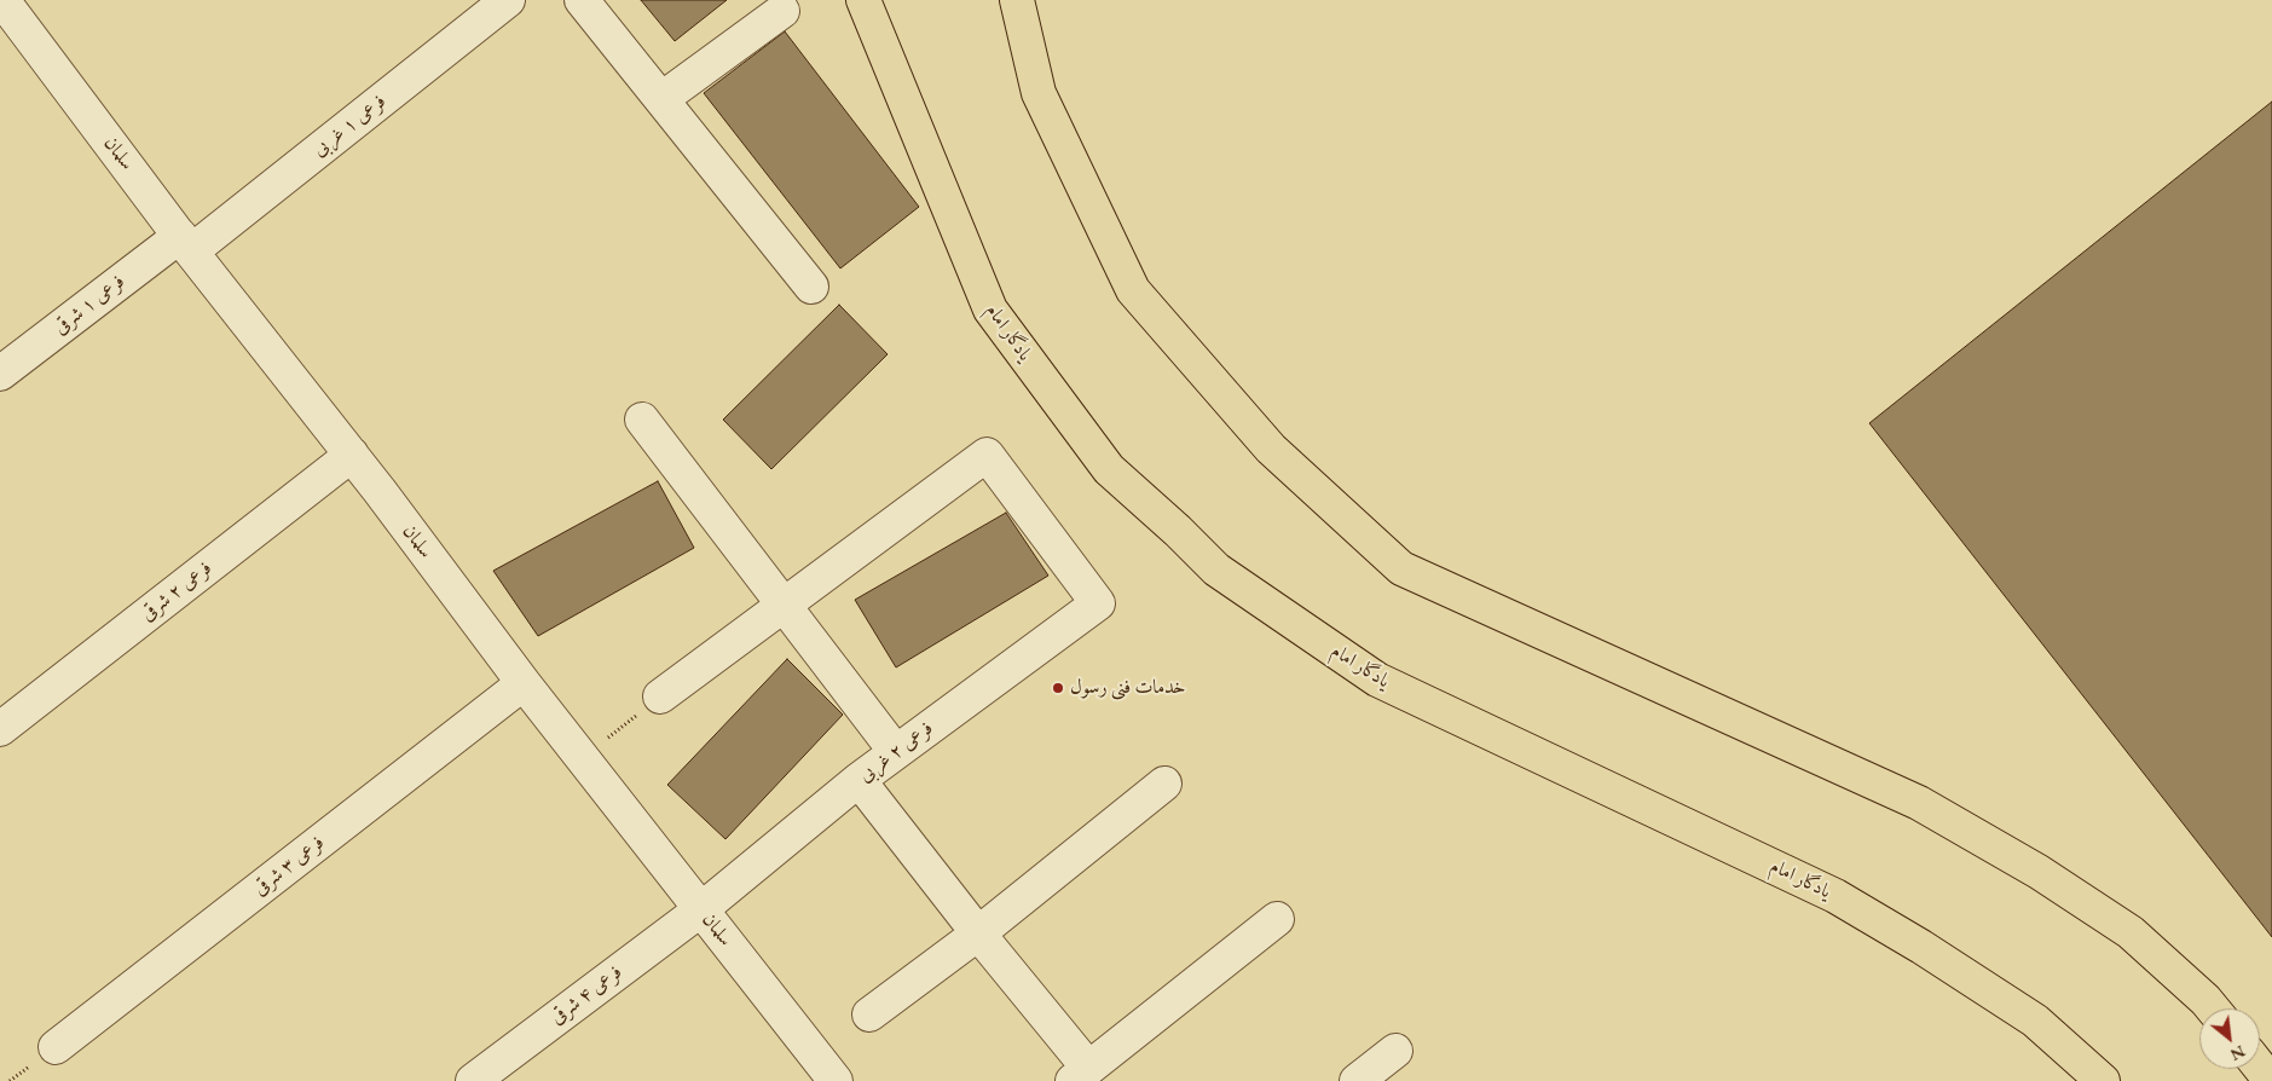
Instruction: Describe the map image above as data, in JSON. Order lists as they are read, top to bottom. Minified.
{"streets":{"main road":["یادگار امام"],"street":["فرعی ۱ غربی","سلمان","فرعی ۱ شرقی","فرعی ۲ شرقی","فرعی ۲ غربی","فرعی ۳ شرقی","فرعی ۴ شرقی"]},"crossings":[["فرعی ۱ غربی","سلمان"],["فرعی ۱ غربی","فرعی ۱ شرقی"],["سلمان","فرعی ۱ شرقی"],["سلمان","فرعی ۲ شرقی"],["سلمان","فرعی ۲ غربی"],["سلمان","فرعی ۳ شرقی"],["سلمان","فرعی ۴ شرقی"],["فرعی ۲ غربی","فرعی ۴ شرقی"]],"places":["خدمات فنی رسول"],"north":"bottom right"}
